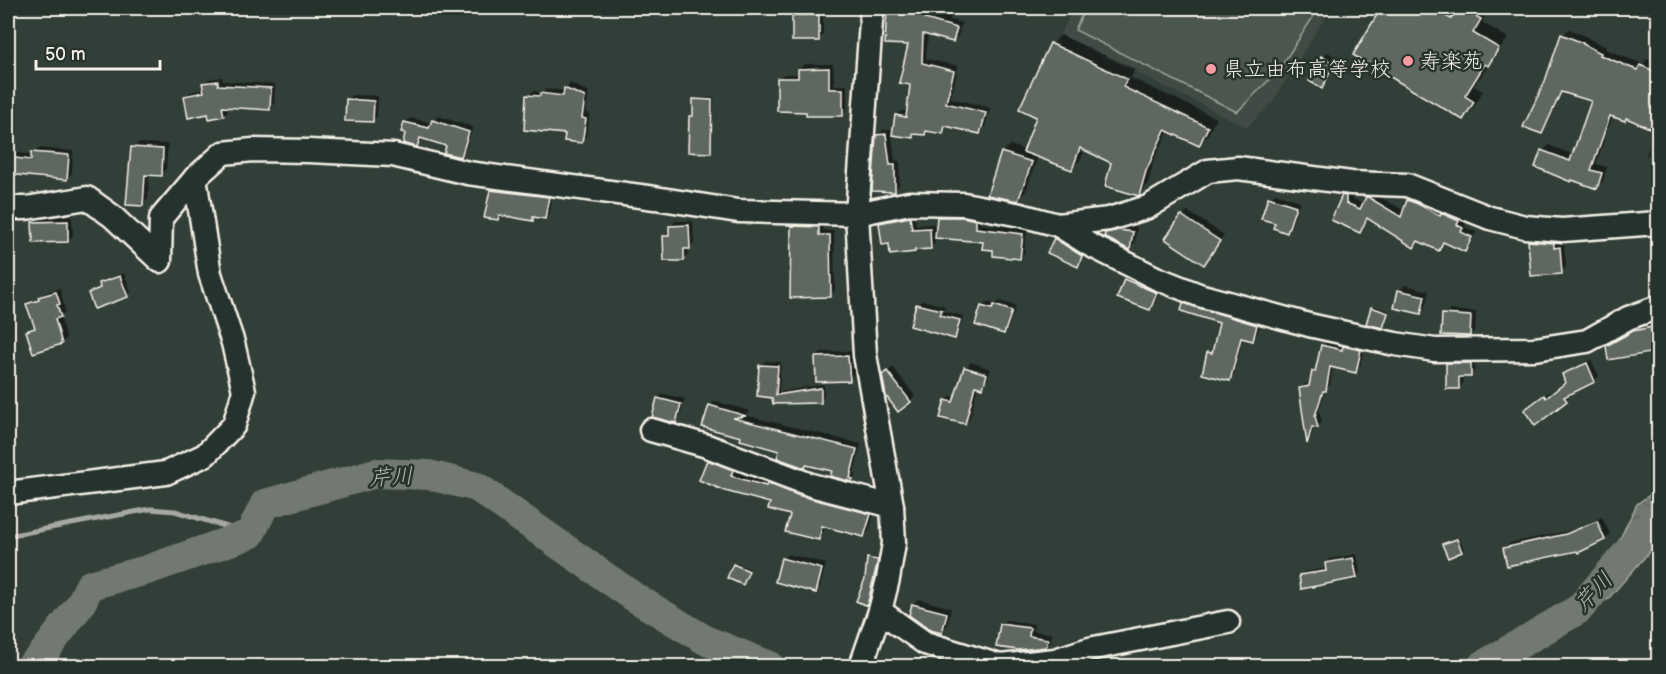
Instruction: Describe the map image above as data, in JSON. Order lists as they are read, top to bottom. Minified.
{"water":["芹川"],"places":["寿楽苑","県立由布高等学校"],"scale_bar":"50 m"}
